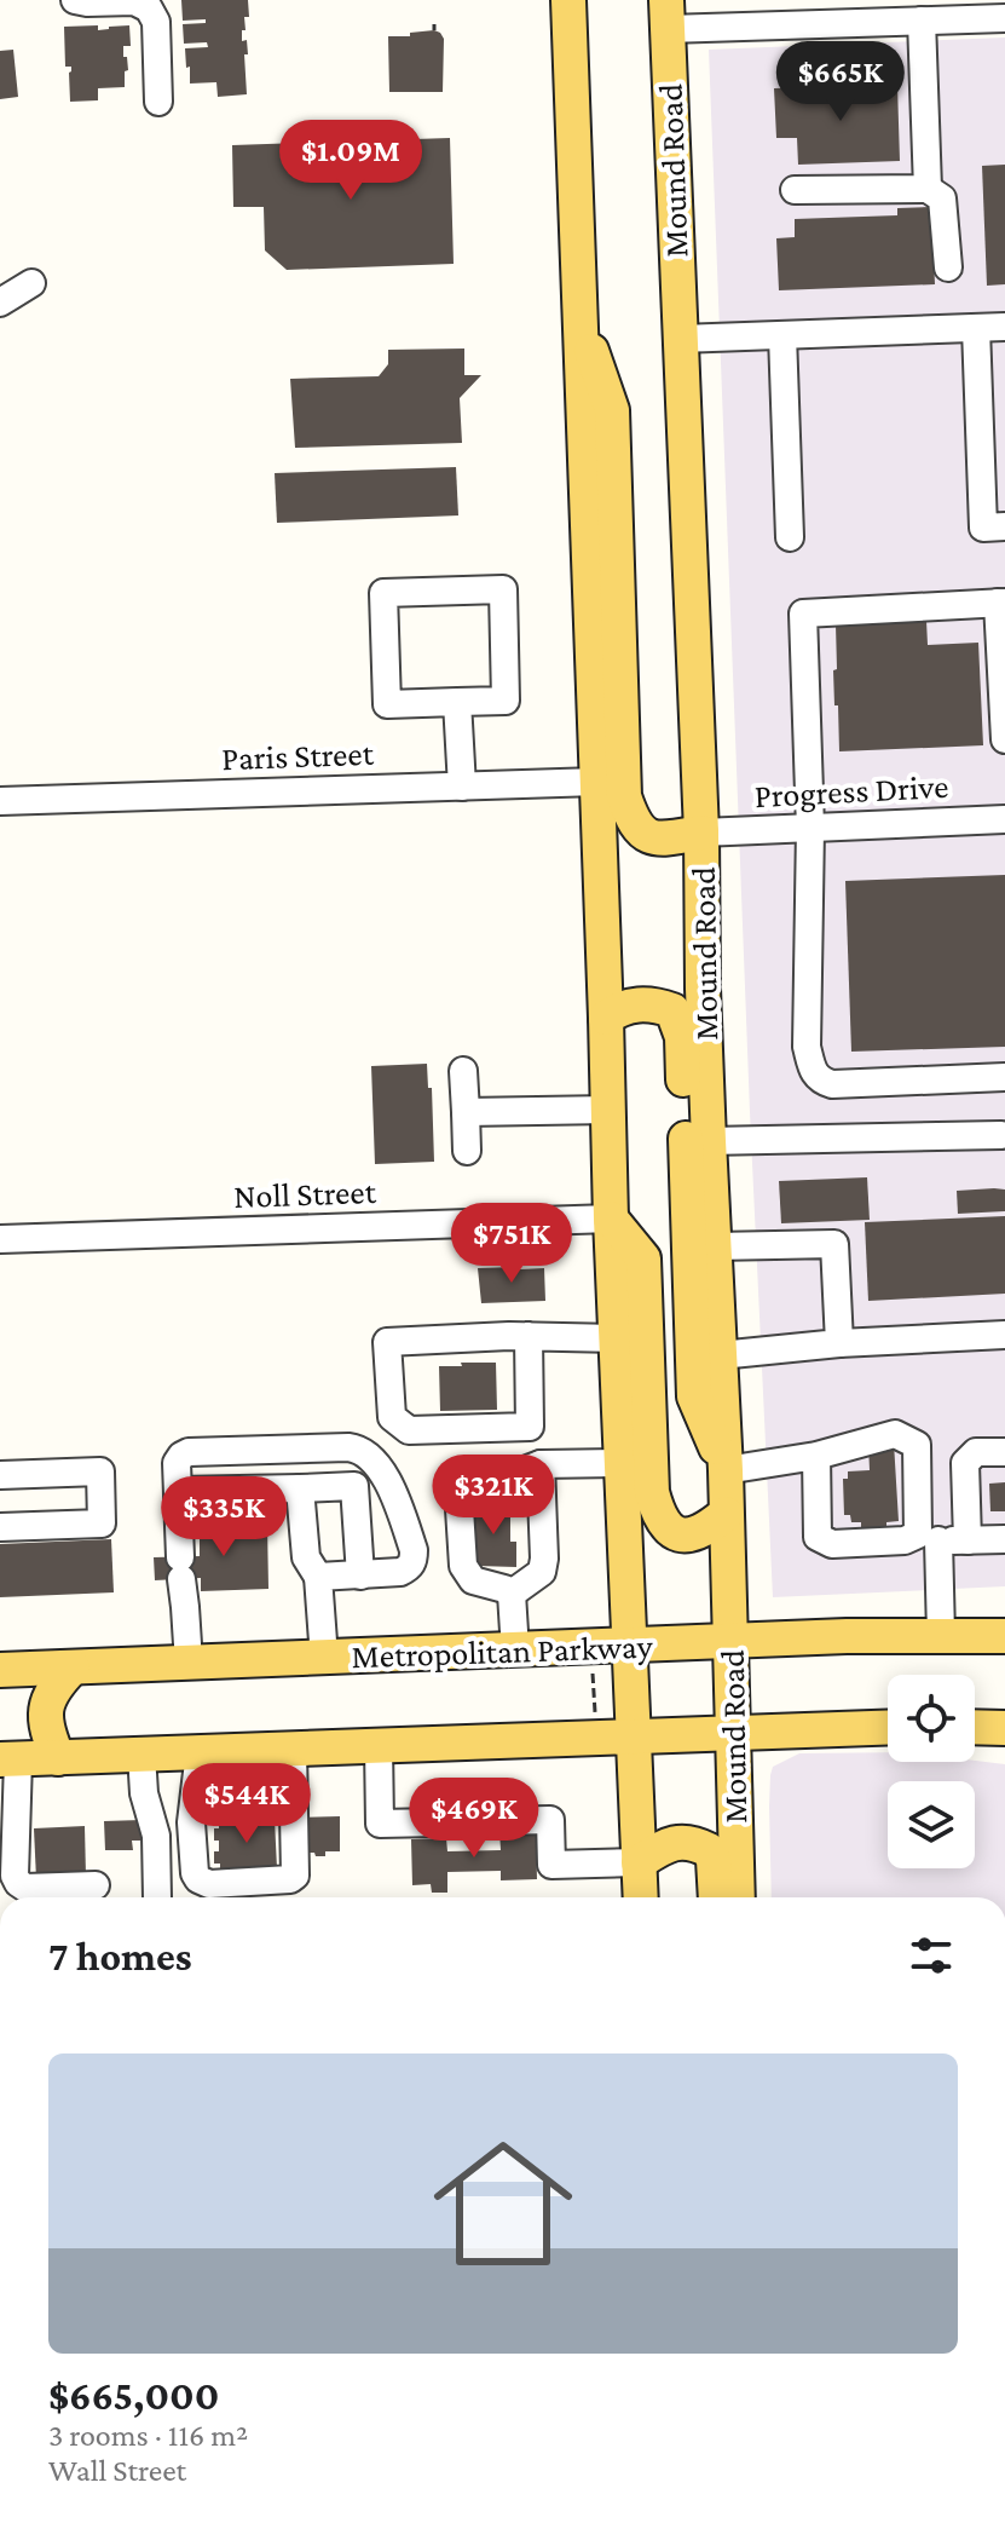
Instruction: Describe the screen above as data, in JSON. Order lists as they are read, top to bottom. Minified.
{"streets":{"main road":["Mound Road","Metropolitan Parkway"],"street":["Paris Street","Progress Drive","Noll Street"]},"crossings":[["Mound Road","Progress Drive"],["Mound Road","Metropolitan Parkway"]],"page":{"price":["$665K","$1.09M","$751K","$321K","$335K","$544K","$469K"],"heading":"7 homes","list":[{"name":"$665,000","note":"3 rooms · 116 m² · Wall Street"}]}}
